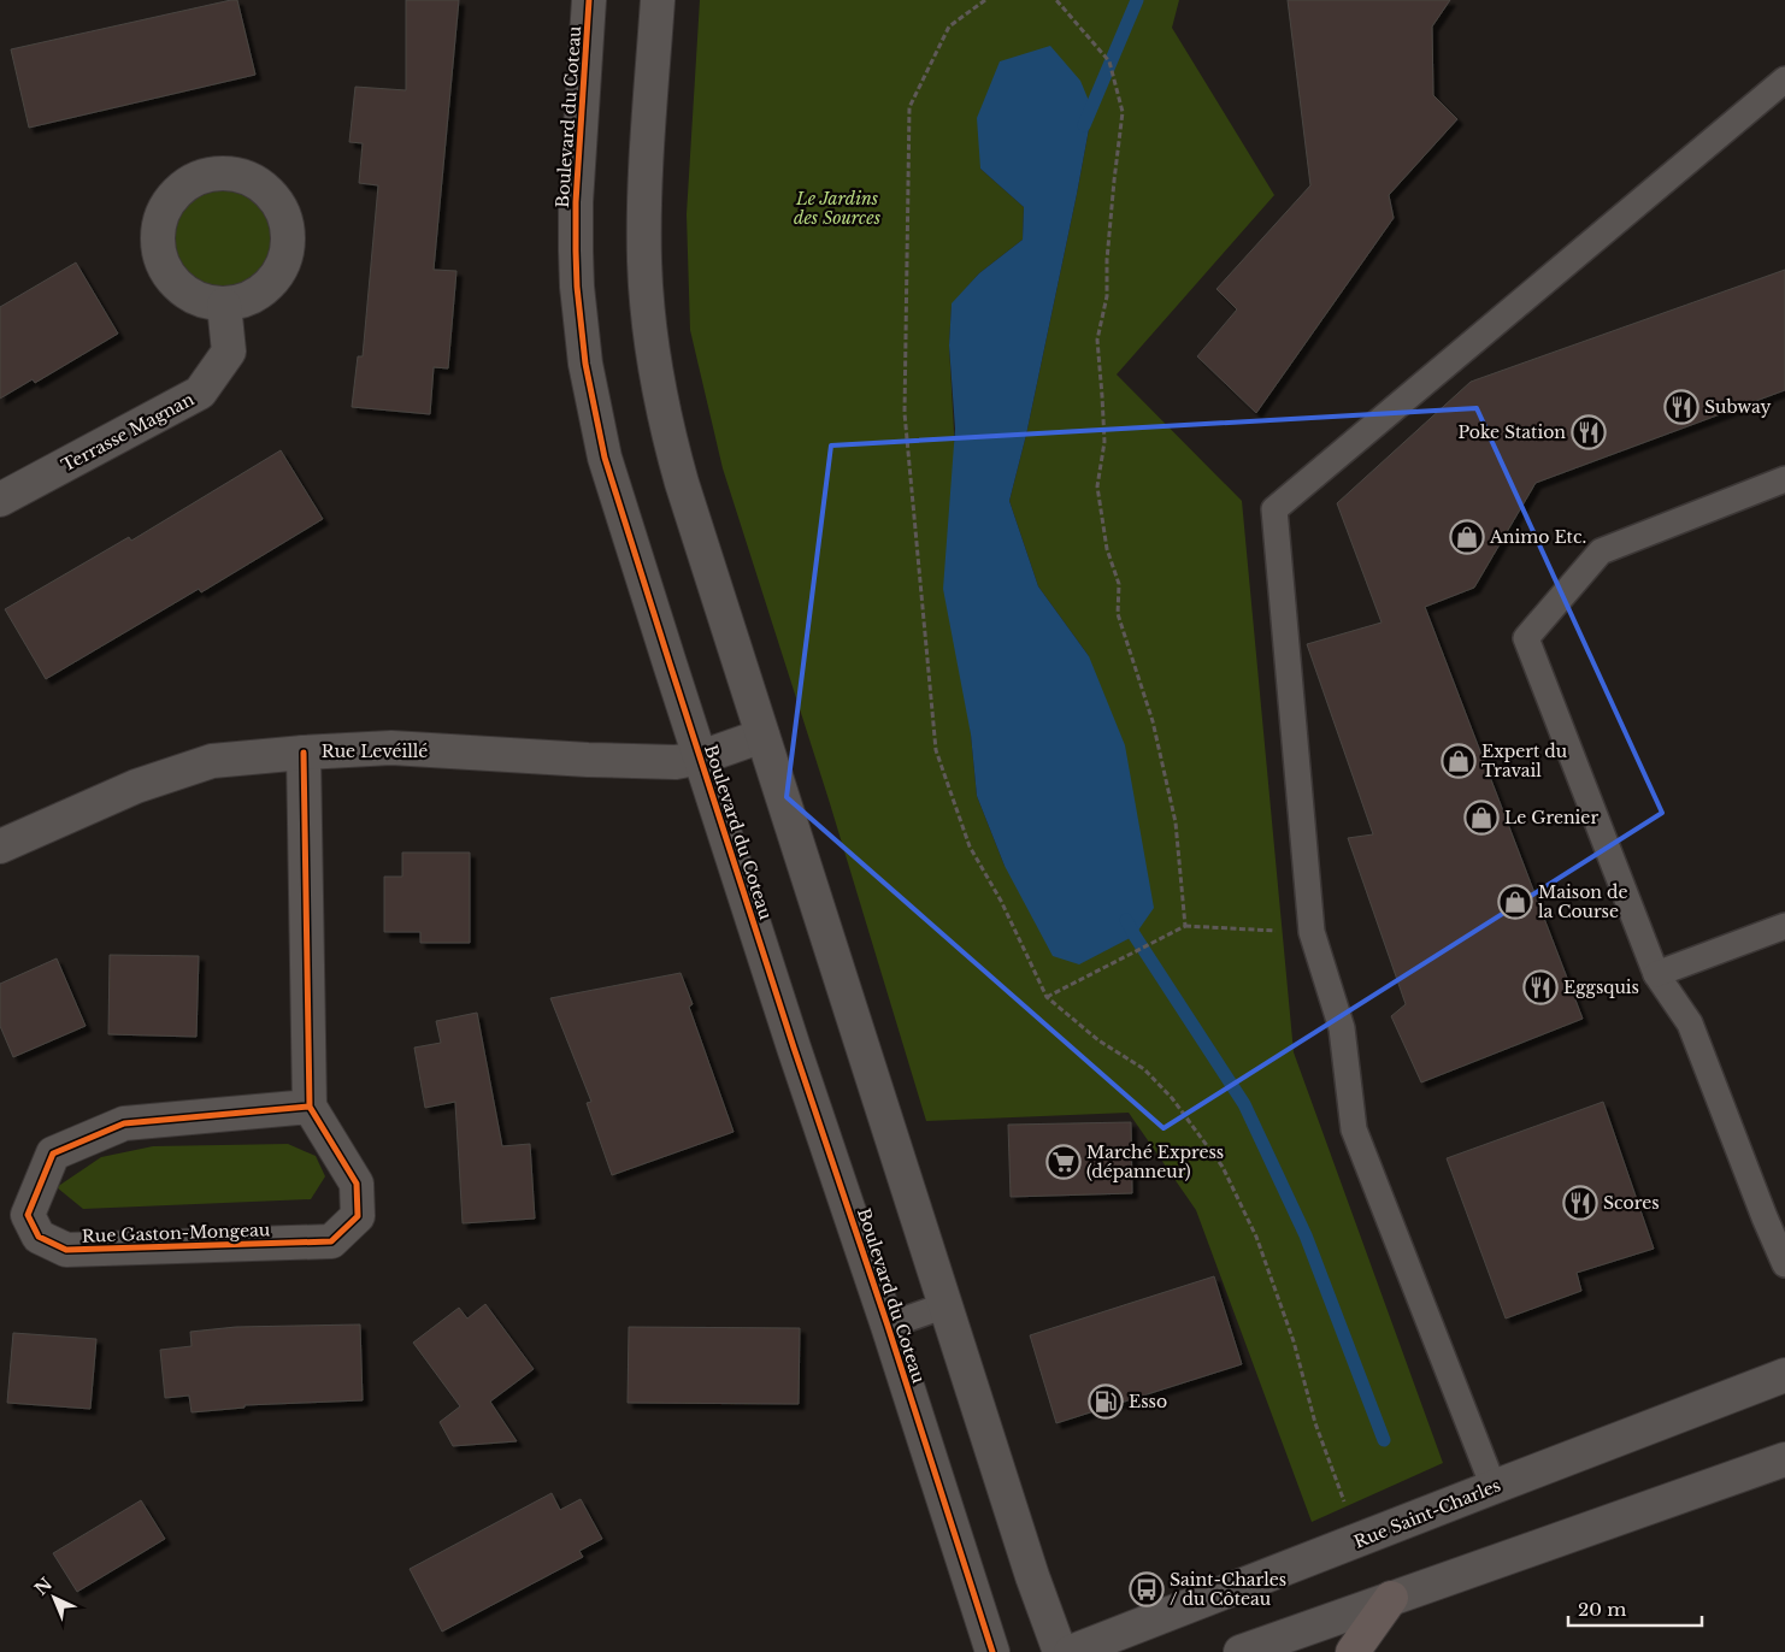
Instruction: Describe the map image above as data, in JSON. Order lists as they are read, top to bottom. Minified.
{"streets":{"street":["Boulevard du Coteau","Terrasse Magnan","Rue Levéillé","Rue Gaston-Mongeau","Rue Saint-Charles"]},"crossings":[["Boulevard du Coteau","Rue Levéillé"]],"parks":["Le Jardins des Sources"],"places":{"restaurant":["Subway","Poke Station","Eggsquis","Scores"],"shop":["Animo Etc.","Expert du Travail","Le Grenier","Maison de la Course"],"supermarket":["Marché Express (dépanneur)"],"fuel station":["Esso"],"bus stop":["Saint-Charles / du Côteau"]},"scale_bar":"20 m","north":"top left"}
